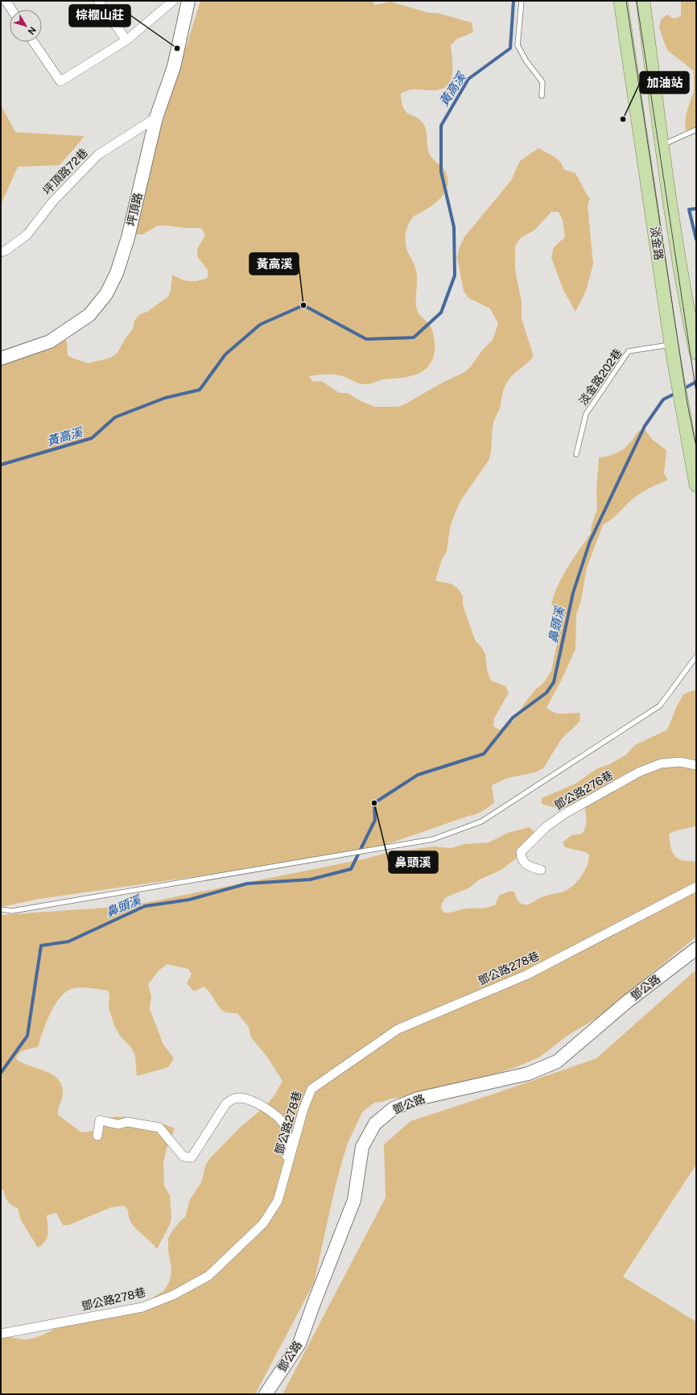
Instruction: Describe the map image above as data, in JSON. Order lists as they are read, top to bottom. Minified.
{"streets":{"main road":["淡金路"],"street":["坪頂路72巷","坪頂路","鄧公路276巷","鄧公路278巷","鄧公路"],"lane":["淡金路202巷"]},"crossings":[["坪頂路72巷","坪頂路"],["淡金路","淡金路202巷"]],"water":["黃高溪","鼻頭溪"],"places":["棕櫚山莊","加油站","黃高溪","鼻頭溪"],"north":"bottom right"}
